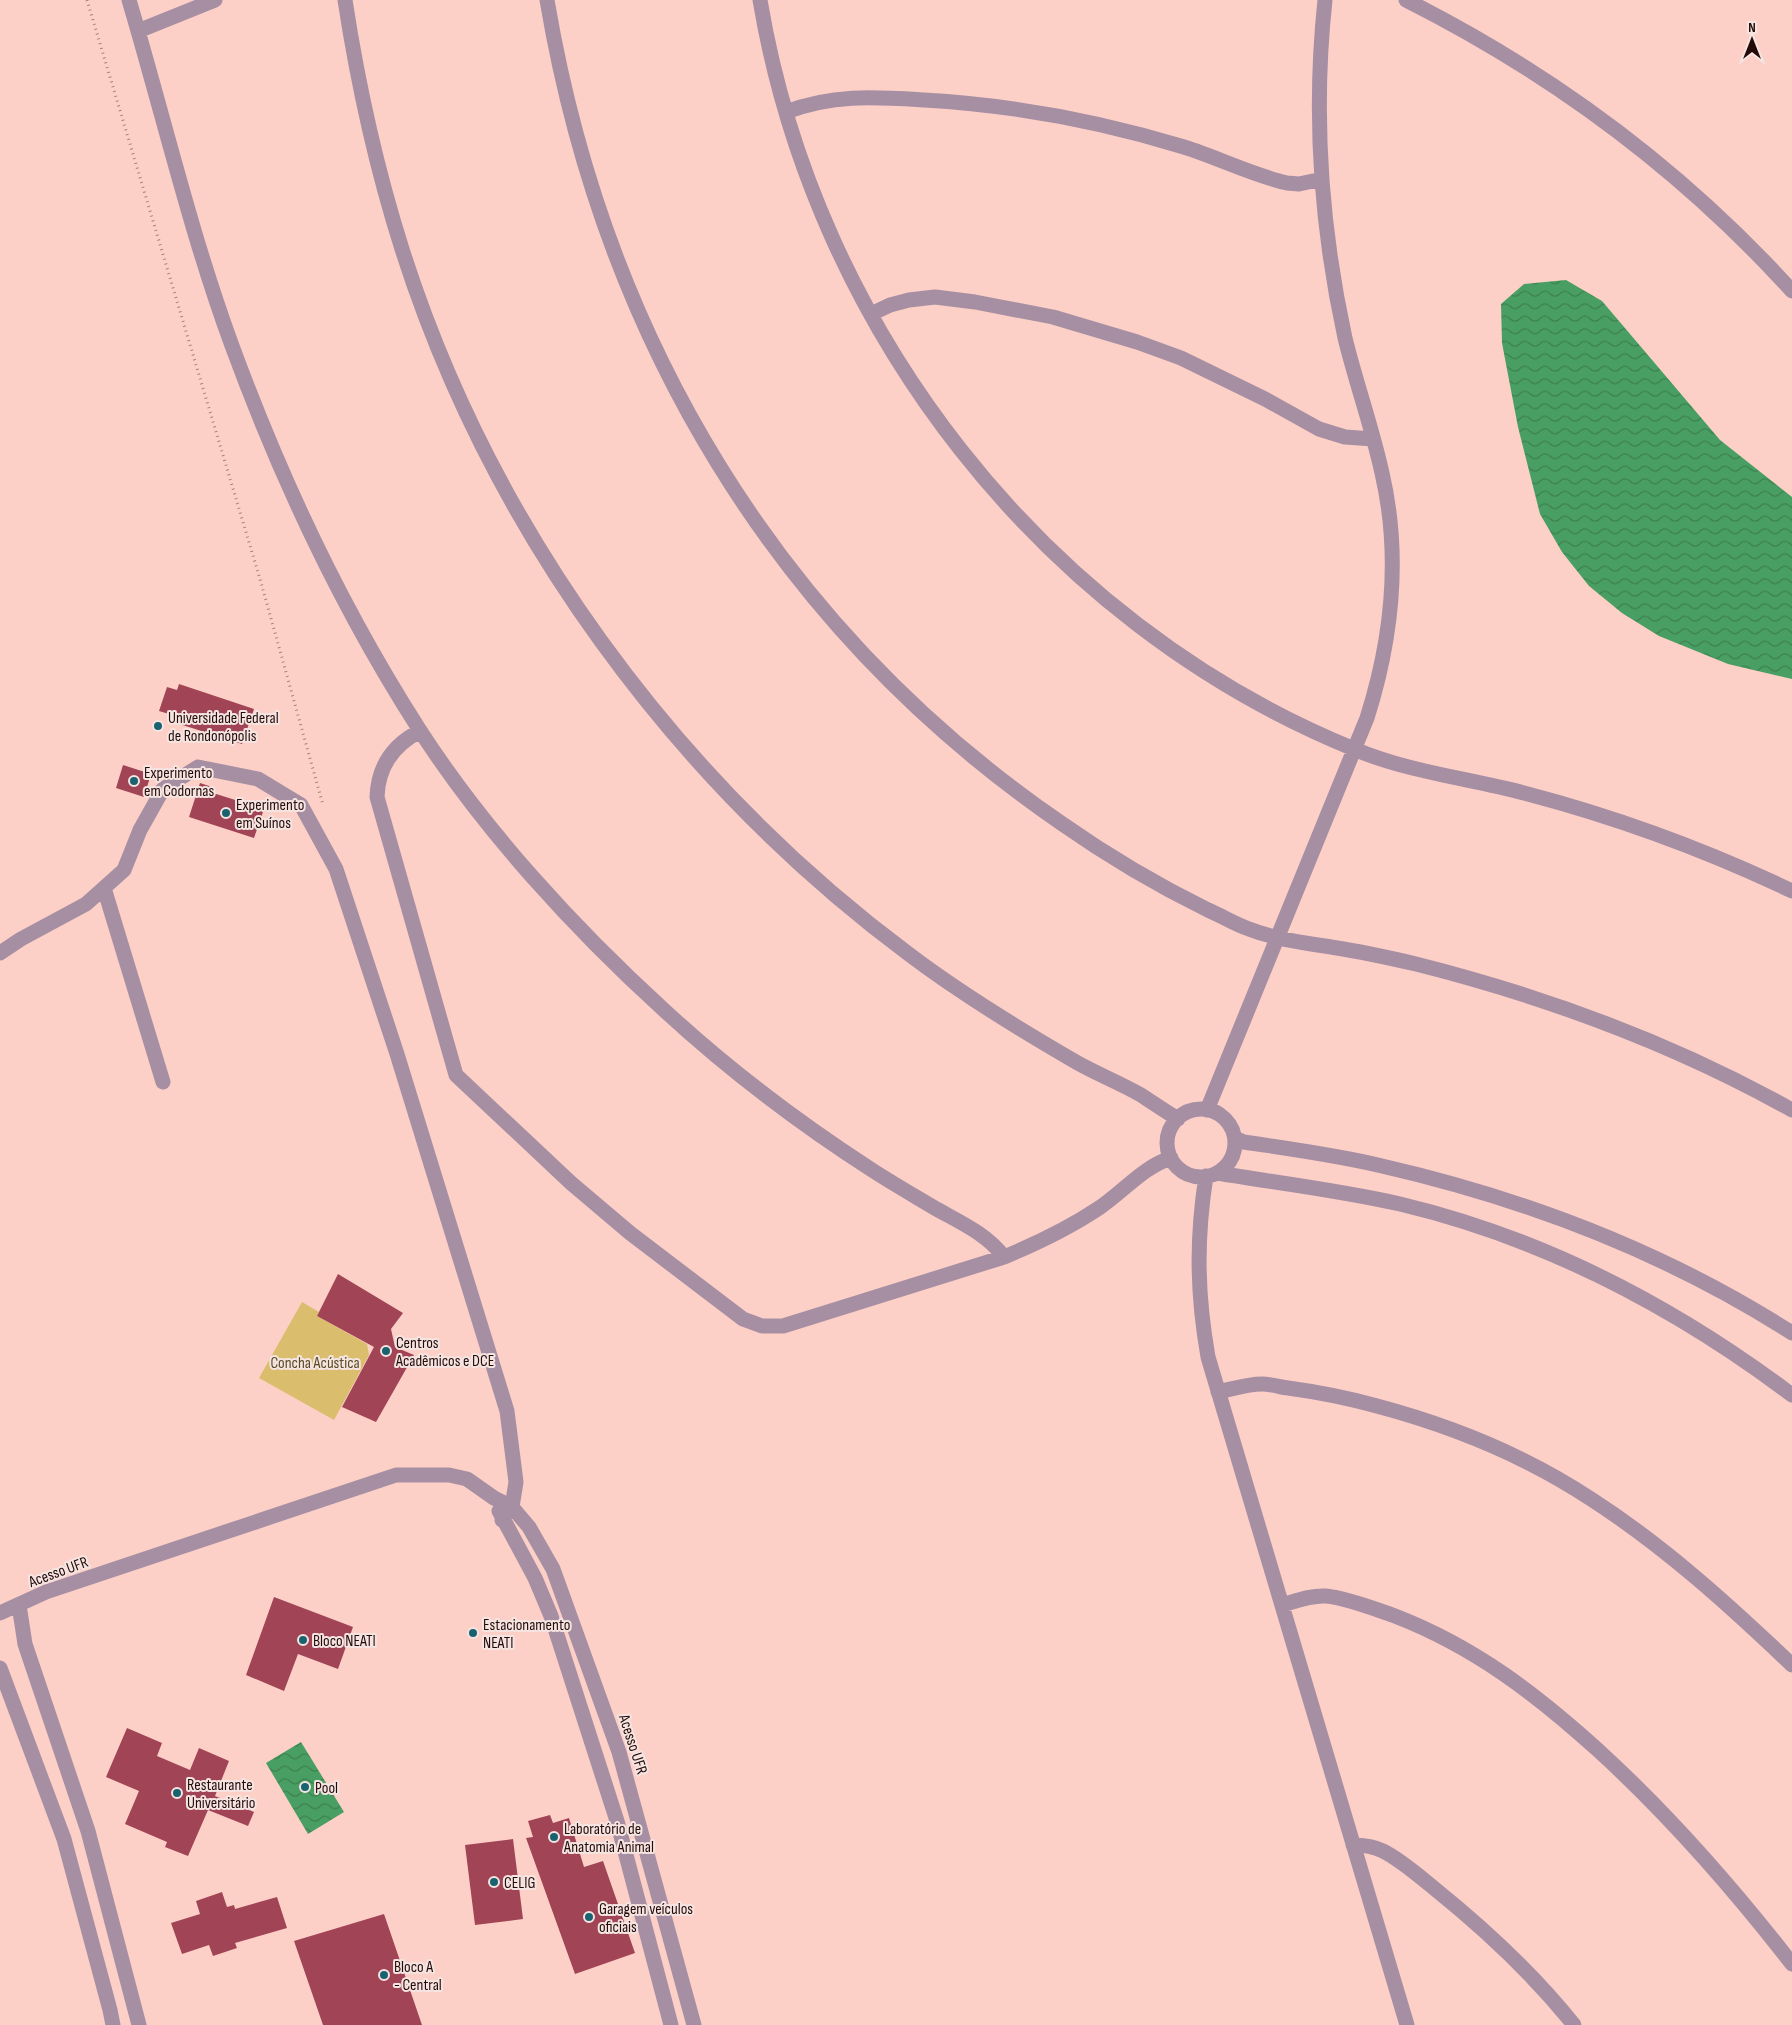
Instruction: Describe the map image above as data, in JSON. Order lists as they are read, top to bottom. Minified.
{"streets":{"street":["Acesso UFR"]},"parks":["Concha Acústica"],"places":["Universidade Federal de Rondonópolis","Experimento em Codornas","Experimento em Suínos","Centros Acadêmicos e DCE","Estacionamento NEATI","Bloco NEATI","Pool","Restaurante Universitário","Laboratório de Anatomia Animal","CELIG","Garagem veículos oficiais","Bloco A - Central"],"north":"top"}
